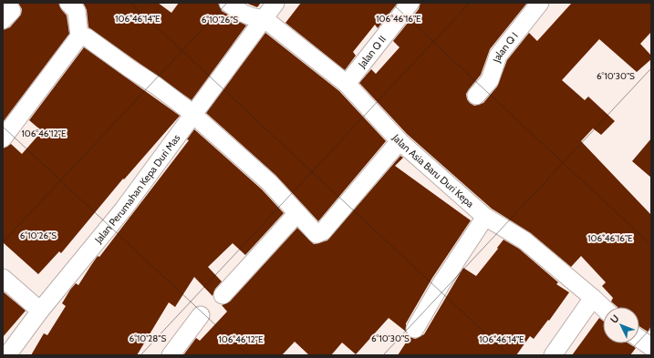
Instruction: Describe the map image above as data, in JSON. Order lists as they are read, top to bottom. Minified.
{"streets":{"street":["Jalan Q I","Jalan Q II","Jalan Asia Baru Duri Kepa","Jalan Perumahan Kepa Duri Mas"]},"crossings":[["Jalan Q II","Jalan Asia Baru Duri Kepa"],["Jalan Asia Baru Duri Kepa","Jalan Perumahan Kepa Duri Mas"]],"north":"top left","coordinates":["106°46'14\"E","106°46'16\"E","6°10'26\"S","6°10'30\"S","106°46'12\"E","6°10'28\"S"]}
